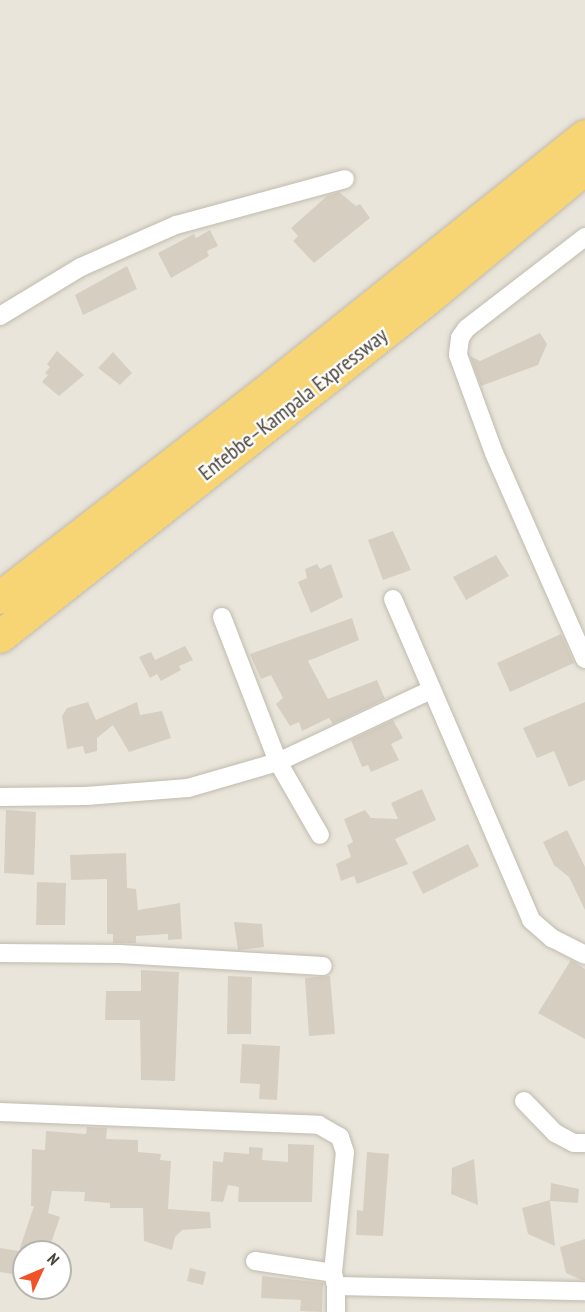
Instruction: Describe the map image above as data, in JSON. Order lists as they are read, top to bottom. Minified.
{"streets":{"highway":["Entebbe–Kampala Expressway"]},"north":"top right"}
